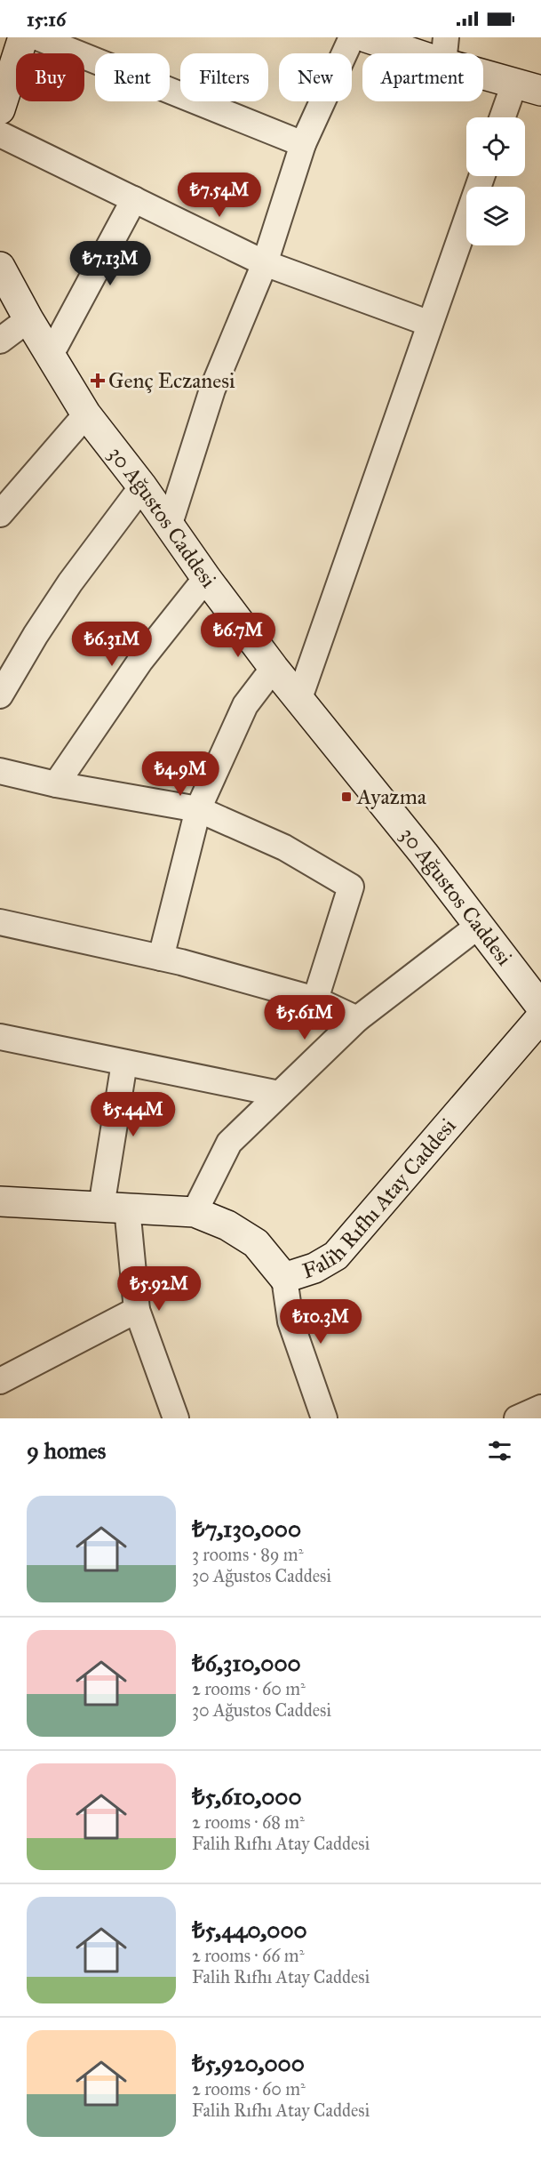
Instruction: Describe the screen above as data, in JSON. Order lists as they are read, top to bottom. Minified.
{"streets":{"main road":["30 Ağustos Caddesi","Falih Rıfhı Atay Caddesi"]},"places":{"health":["Genç Eczanesi"],"transit":["Ayazma"]},"page":{"status":"15:16","chip":["Buy","Rent","Filters","New","Apartment"],"price":["₺7.54M","₺7.13M","₺6.7M","₺6.31M","₺4.9M","₺5.61M","₺5.44M","₺5.92M","₺10.3M"],"heading":"9 homes","list":[{"name":"₺7,130,000","note":"3 rooms · 89 m² · 30 Ağustos Caddesi"},{"name":"₺6,310,000","note":"2 rooms · 60 m² · 30 Ağustos Caddesi"},{"name":"₺5,610,000","note":"2 rooms · 68 m² · Falih Rıfhı Atay Caddesi"},{"name":"₺5,440,000","note":"2 rooms · 66 m² · Falih Rıfhı Atay Caddesi"},{"name":"₺5,920,000","note":"2 rooms · 60 m² · Falih Rıfhı Atay Caddesi"}]}}
